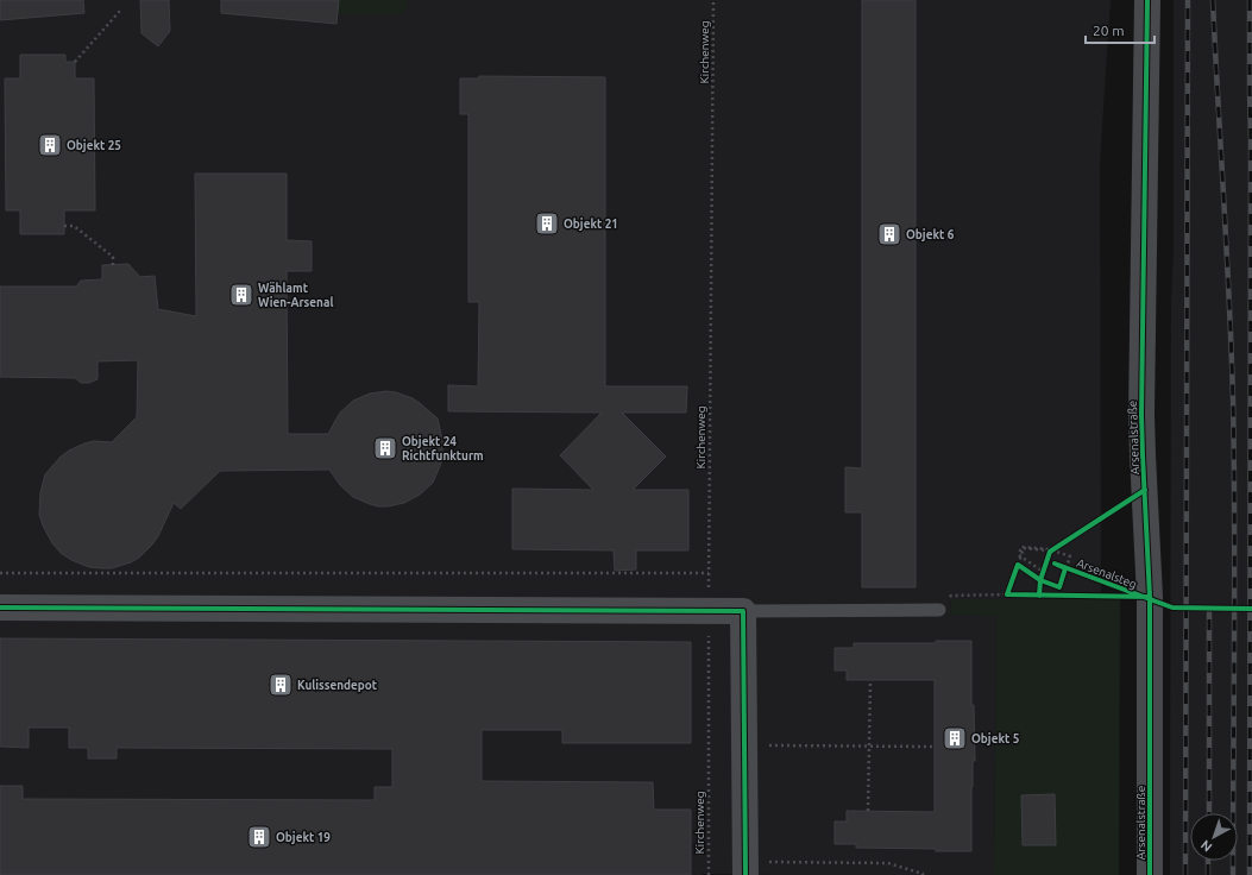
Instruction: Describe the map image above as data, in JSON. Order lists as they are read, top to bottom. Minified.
{"streets":{"main road":["Arsenalstraße"],"path":["Kirchenweg"],"cycle path":["Arsenalsteg"]},"places":{"building":["Objekt 25","Objekt 21","Objekt 6","Wählamt Wien-Arsenal","Objekt 24 Richtfunkturm","Kulissendepot","Objekt 5","Objekt 19"]},"scale_bar":"20 m","north":"bottom left"}
